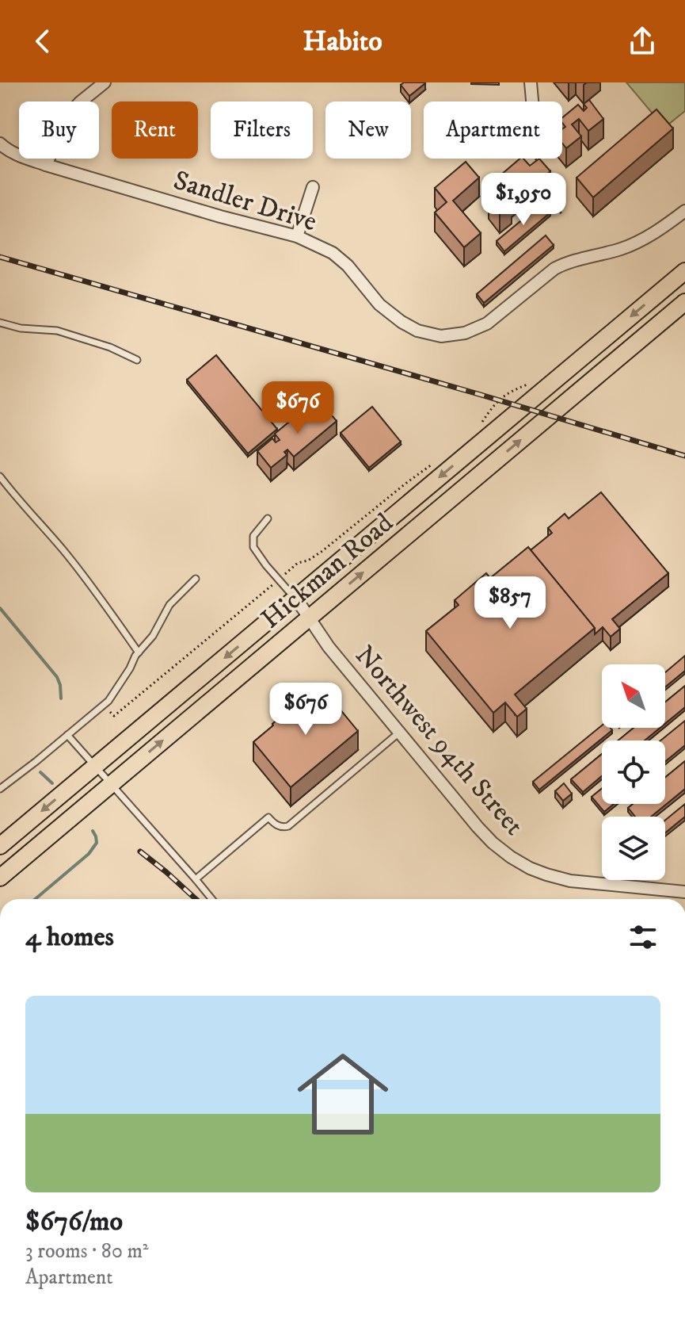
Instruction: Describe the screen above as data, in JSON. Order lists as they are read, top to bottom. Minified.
{"streets":{"main road":["Hickman Road"],"street":["Sandler Drive","Northwest 94th Street"]},"crossings":[["Hickman Road","Northwest 94th Street"]],"north":"top left","page":{"header":"Habito","chip":["Buy","Rent","Filters","New","Apartment"],"price":["$1,950","$676","$857","$676"],"heading":"4 homes","list":[{"name":"$676/mo","note":"3 rooms · 80 m² · Apartment"}]}}
